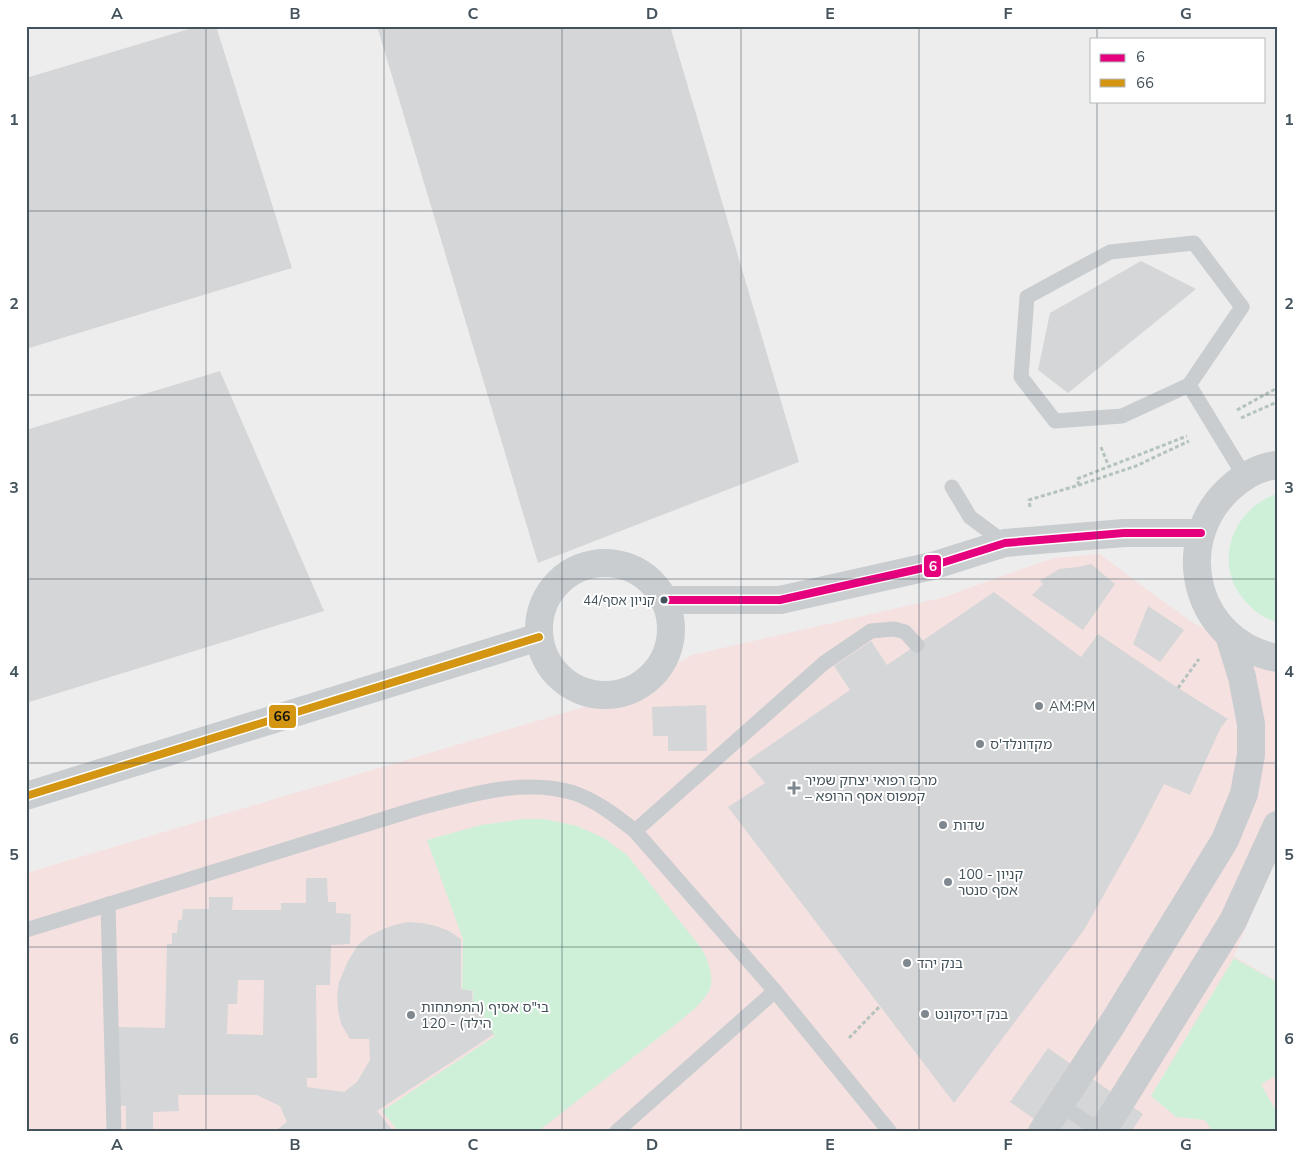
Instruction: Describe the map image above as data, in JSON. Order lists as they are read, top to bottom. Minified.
{"places":{"other":["קניון אסף/44","AM:PM","מקדונלד'ס","שדות","100 - קניון אסף סנטר","בנק יהד","בנק דיסקונט","בי\"ס אסיף (התפתחות הילד) - 120"],"health":["מרכז רפואי יצחק שמיר – קמפוס אסף הרופא"]},"lines":["transit line 6","transit line 66"],"legend":["6","66"],"grid":{"columns":["A","B","C","D","E","F","G"],"rows":["1","2","3","4","5","6"]}}
